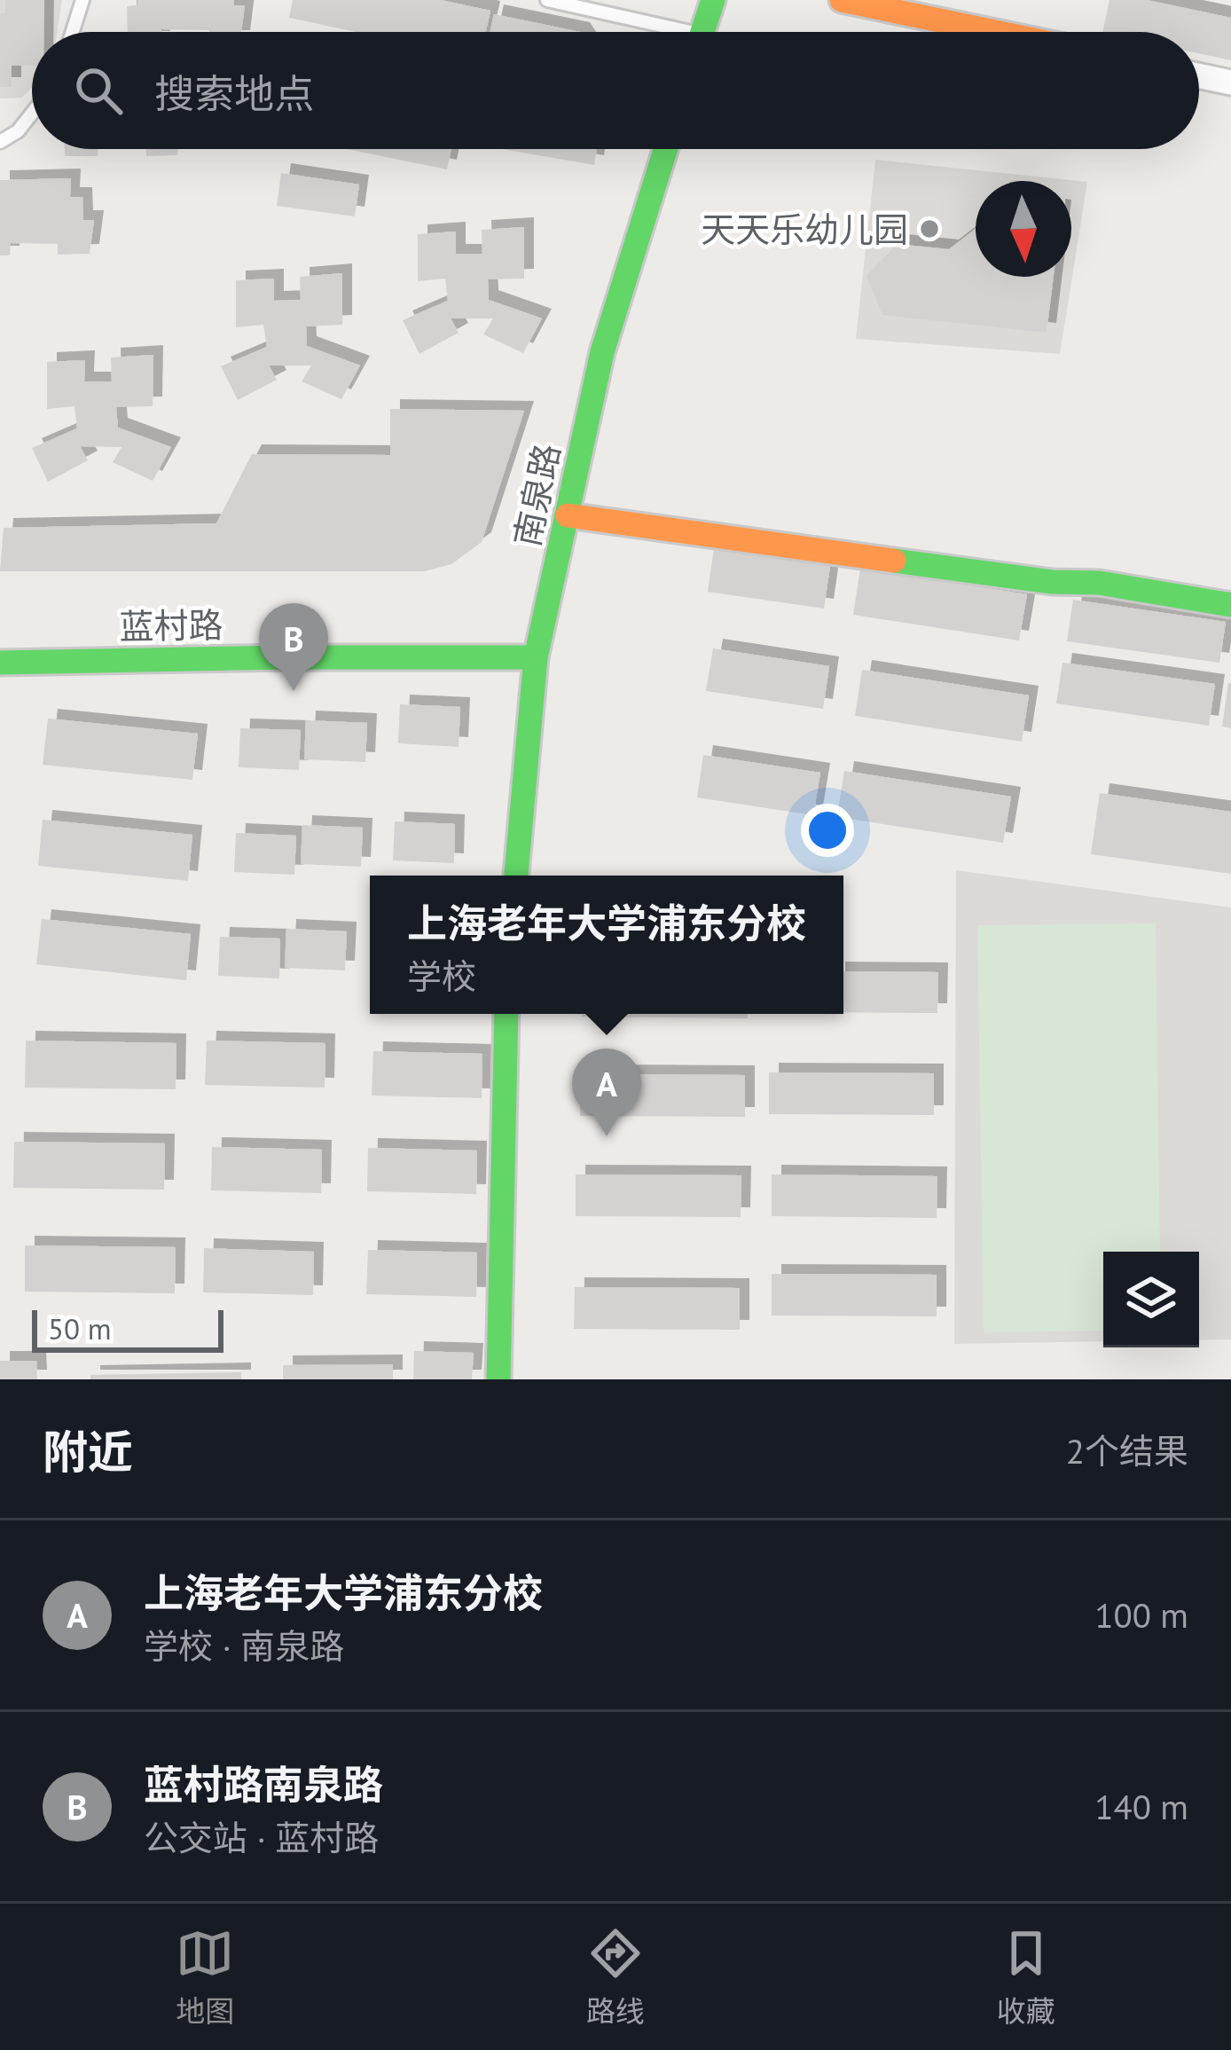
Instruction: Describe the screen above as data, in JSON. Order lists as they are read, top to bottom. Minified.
{"streets":{"street":["南泉路","蓝村路"]},"crossings":[["南泉路","蓝村路"]],"places":["天天乐幼儿园"],"scale_bar":"50 m","north":"bottom","page":{"search":"搜索地点","pins":["B","A"],"popup":["上海老年大学浦东分校","学校"],"scale":"50 m","heading":["附近","2个结果"],"list":[{"mark":"A","name":"上海老年大学浦东分校","note":"学校 · 南泉路","value":"100 m"},{"mark":"B","name":"蓝村路南泉路","note":"公交站 · 蓝村路","value":"140 m"}],"nav":["地图","路线","收藏"]}}
